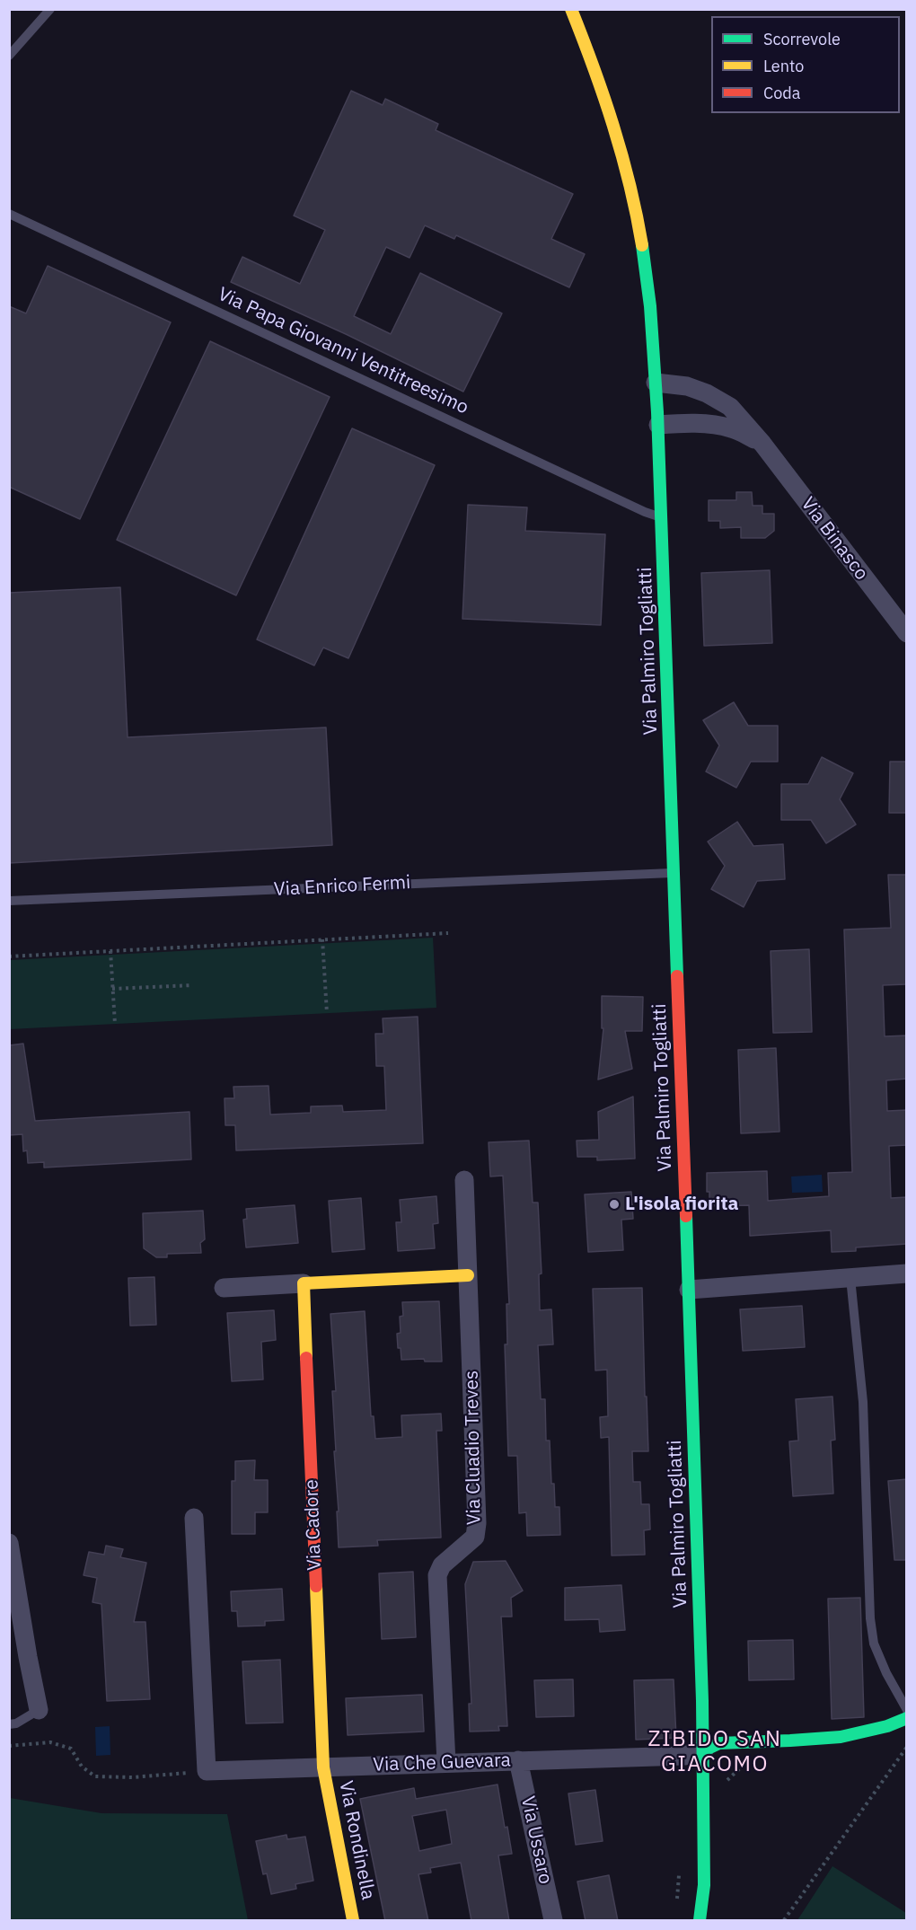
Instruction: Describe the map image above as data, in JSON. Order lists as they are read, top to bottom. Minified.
{"streets":{"street":["Via Binasco","Via Palmiro Togliatti","Via Cluadio Treves","Via Cadore","Via Che Guevara","Via Rondinella","Via Ussaro"],"lane":["Via Papa Giovanni Ventitreesimo","Via Enrico Fermi"]},"crossings":[["Via Papa Giovanni Ventitreesimo","Via Palmiro Togliatti"],["Via Binasco","Via Palmiro Togliatti"],["Via Palmiro Togliatti","Via Enrico Fermi"],["Via Palmiro Togliatti","Via Che Guevara"],["Via Cluadio Treves","Via Che Guevara"],["Via Cadore","Via Che Guevara"],["Via Cadore","Via Rondinella"],["Via Che Guevara","Via Rondinella"],["Via Che Guevara","Via Ussaro"]],"districts":["ZIBIDO SAN GIACOMO"],"places":["L'isola fiorita"],"legend":["Scorrevole","Lento","Coda"]}
